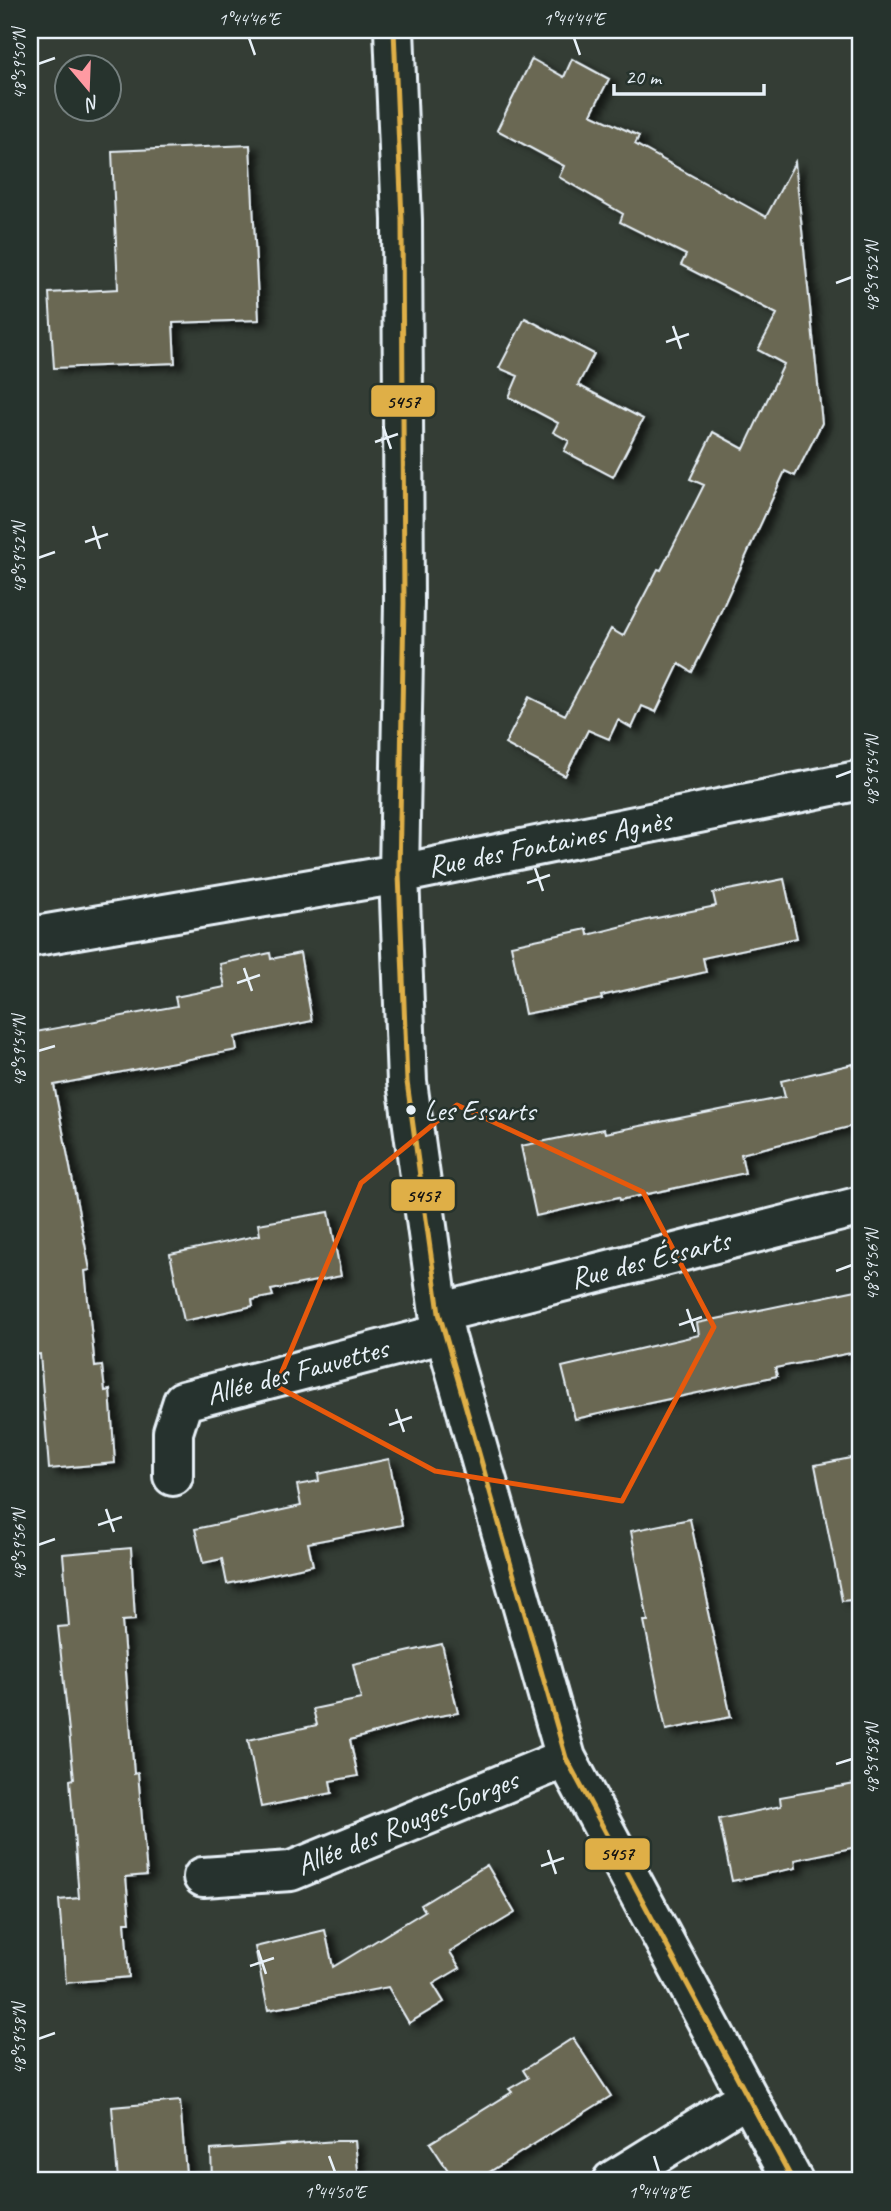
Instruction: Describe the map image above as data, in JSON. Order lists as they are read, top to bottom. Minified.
{"streets":{"street":["Rue des Fontaines Agnès","Rue des Éssarts","Allée des Fauvettes","Allée des Rouges-Gorges"]},"crossings":[["Rue des Éssarts","Allée des Fauvettes"]],"places":["Les Essarts"],"lines":["transit line 5457"],"scale_bar":"20 m","north":"bottom","coordinates":["1°44'46\"E","1°44'44\"E","48°59'50\"N","48°59'52\"N","48°59'54\"N","48°59'56\"N","48°59'58\"N","1°44'50\"E","1°44'48\"E"]}
